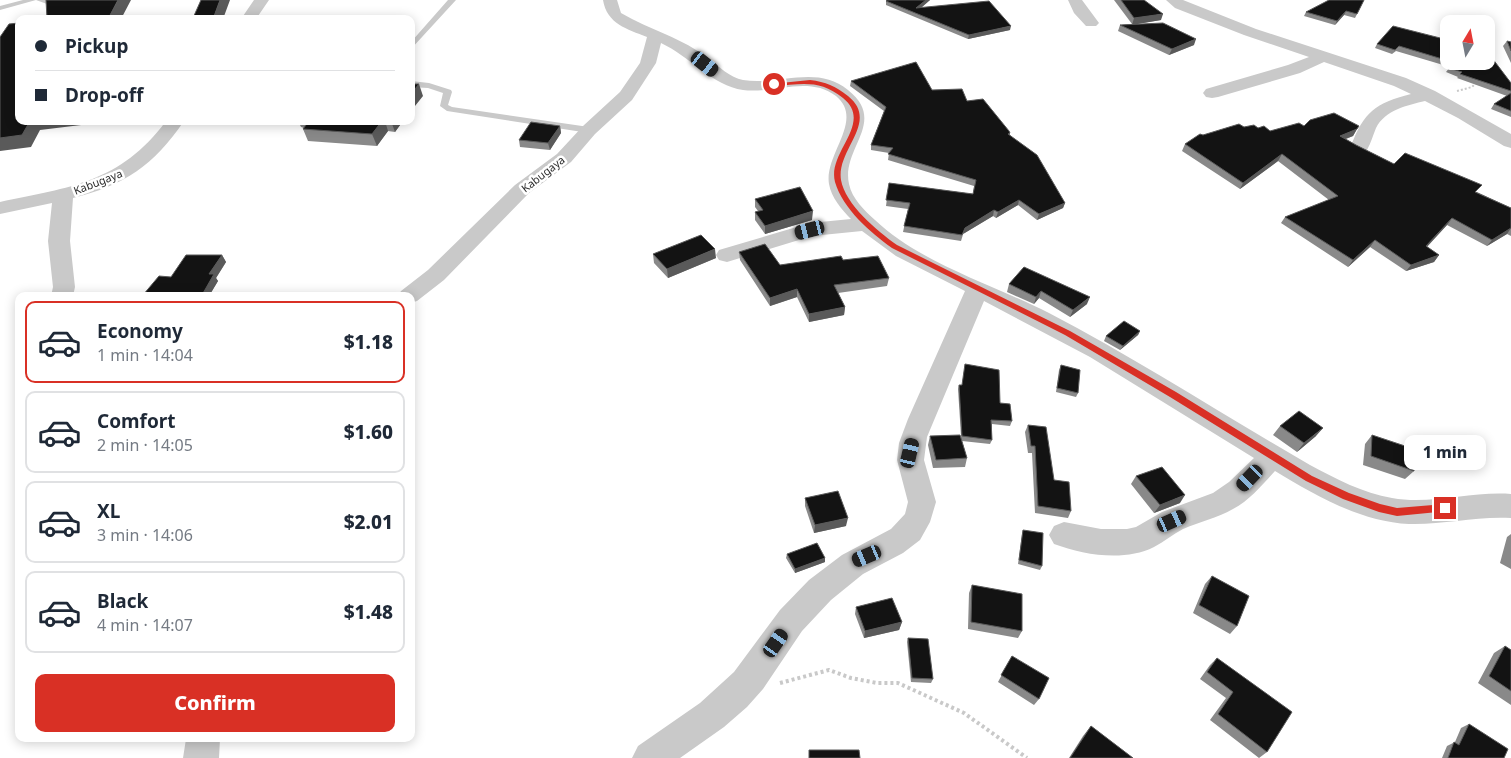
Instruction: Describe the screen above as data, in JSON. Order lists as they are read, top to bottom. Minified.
{"streets":{"street":["Kabugaya"]},"north":"top","page":{"banner":["Pickup","Drop-off"],"list":[{"name":"Economy","note":"1 min · 14:04","value":"$1.18"},{"name":"Comfort","note":"2 min · 14:05","value":"$1.60"},{"name":"XL","note":"3 min · 14:06","value":"$2.01"},{"name":"Black","note":"4 min · 14:07","value":"$1.48"}],"bubble":"1 min","buttons":"Confirm"}}
